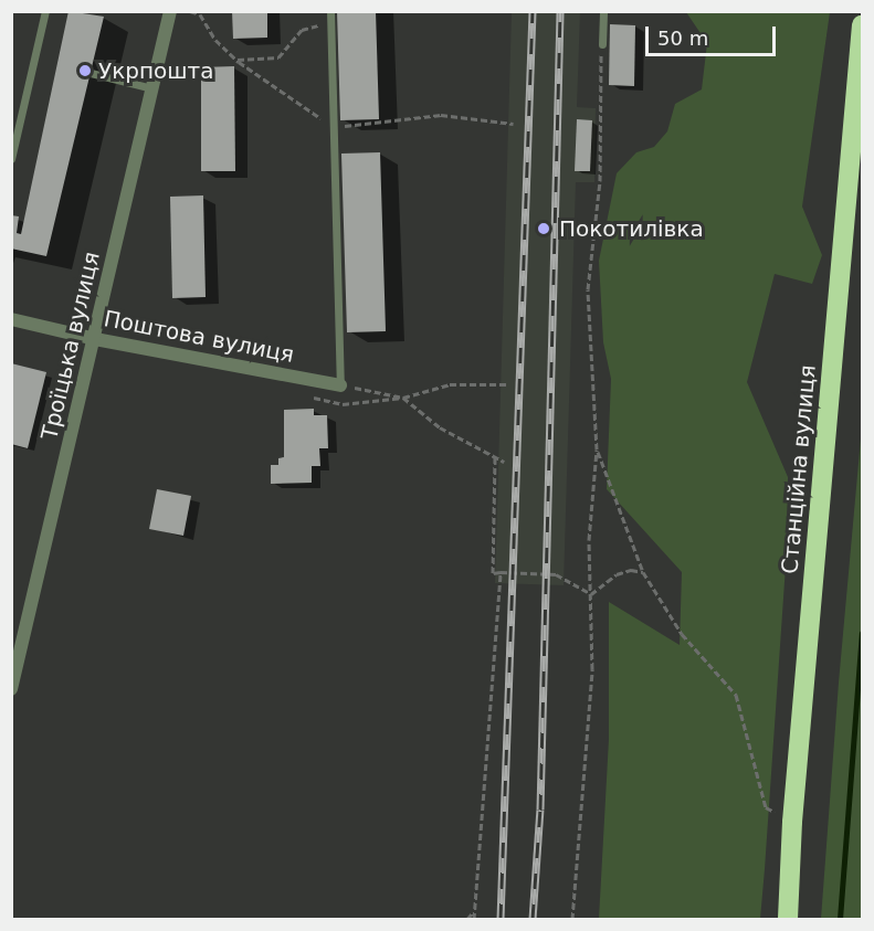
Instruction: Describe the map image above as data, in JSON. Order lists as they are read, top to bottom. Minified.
{"streets":{"highway":["Станційна вулиця"],"street":["Поштова вулиця","Троїцька вулиця"]},"crossings":[["Поштова вулиця","Троїцька вулиця"]],"places":["Укрпошта","Покотилівка"],"scale_bar":"50 m"}
